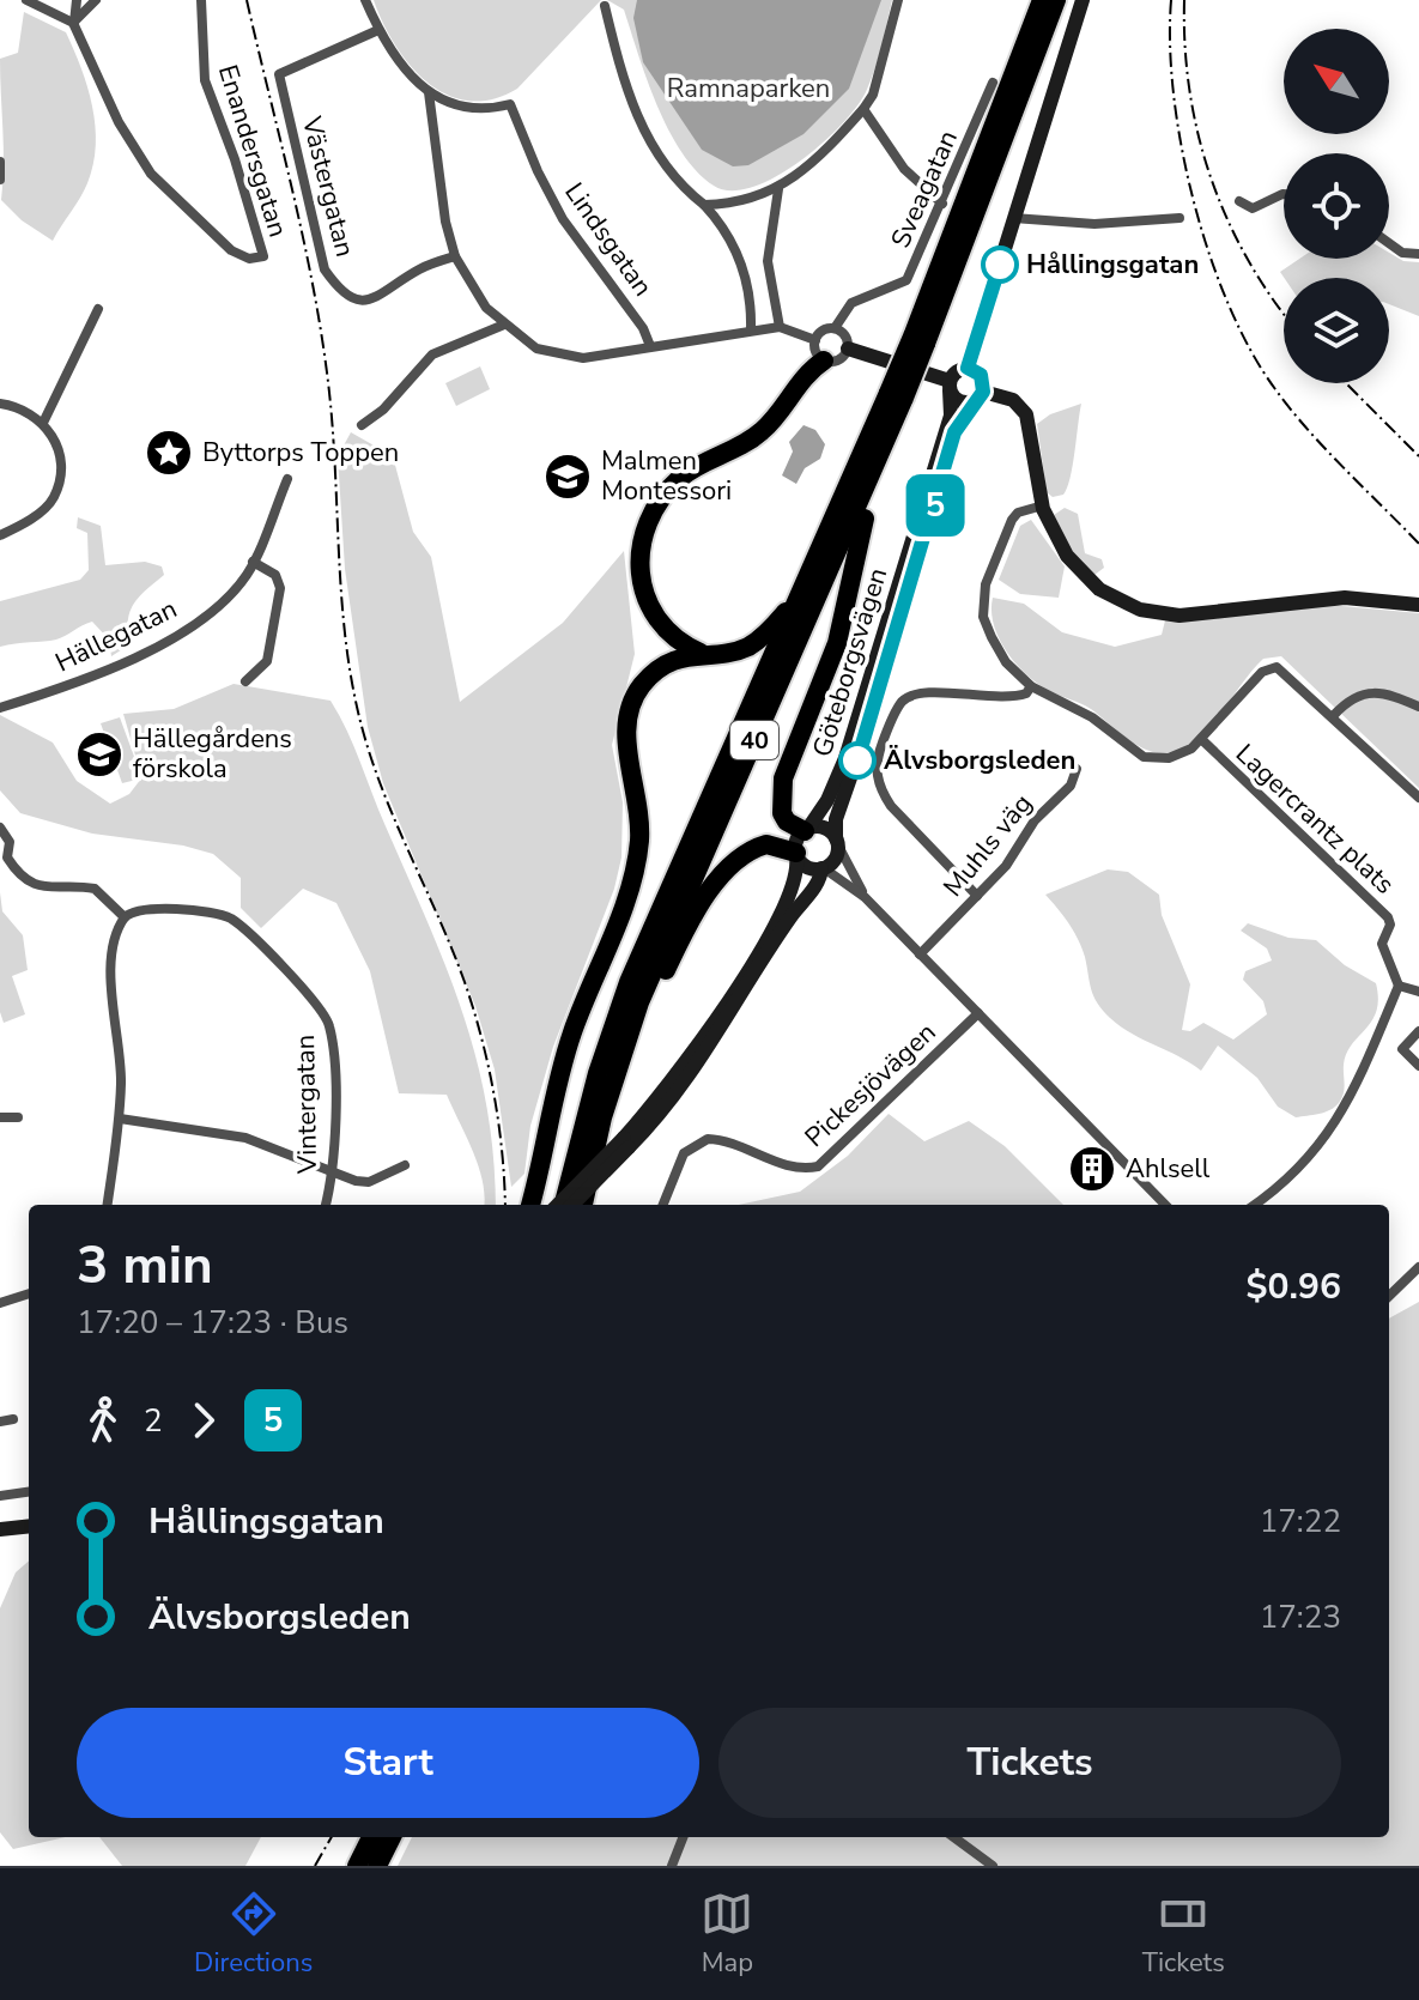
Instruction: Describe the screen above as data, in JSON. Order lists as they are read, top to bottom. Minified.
{"streets":{"highway":["40"],"main road":["Göteborgsvägen"],"street":["Enandersgatan","Västergatan","Sveagatan","Lindsgatan","Hällegatan","Lagercrantz plats","Muhls väg","Pickesjövägen","Vintergatan"]},"parks":["Ramnaparken"],"places":{"other":["Hållingsgatan","Älvsborgsleden"],"place":["Byttorps Toppen"],"school or university":["Malmen Montessori","Hällegårdens förskola"],"building":["Ahlsell"]},"lines":["bus line 5"],"north":"top left","page":{"on_map":"5","heading":["3 min","17:20 – 17:23 · Bus","$0.96"],"legs":["2","5"],"list":[{"name":"Hållingsgatan","value":"17:22"},{"name":"Älvsborgsleden","value":"17:23"}],"buttons":["Start","Tickets"],"tabs":["Directions","Map","Tickets"]}}
